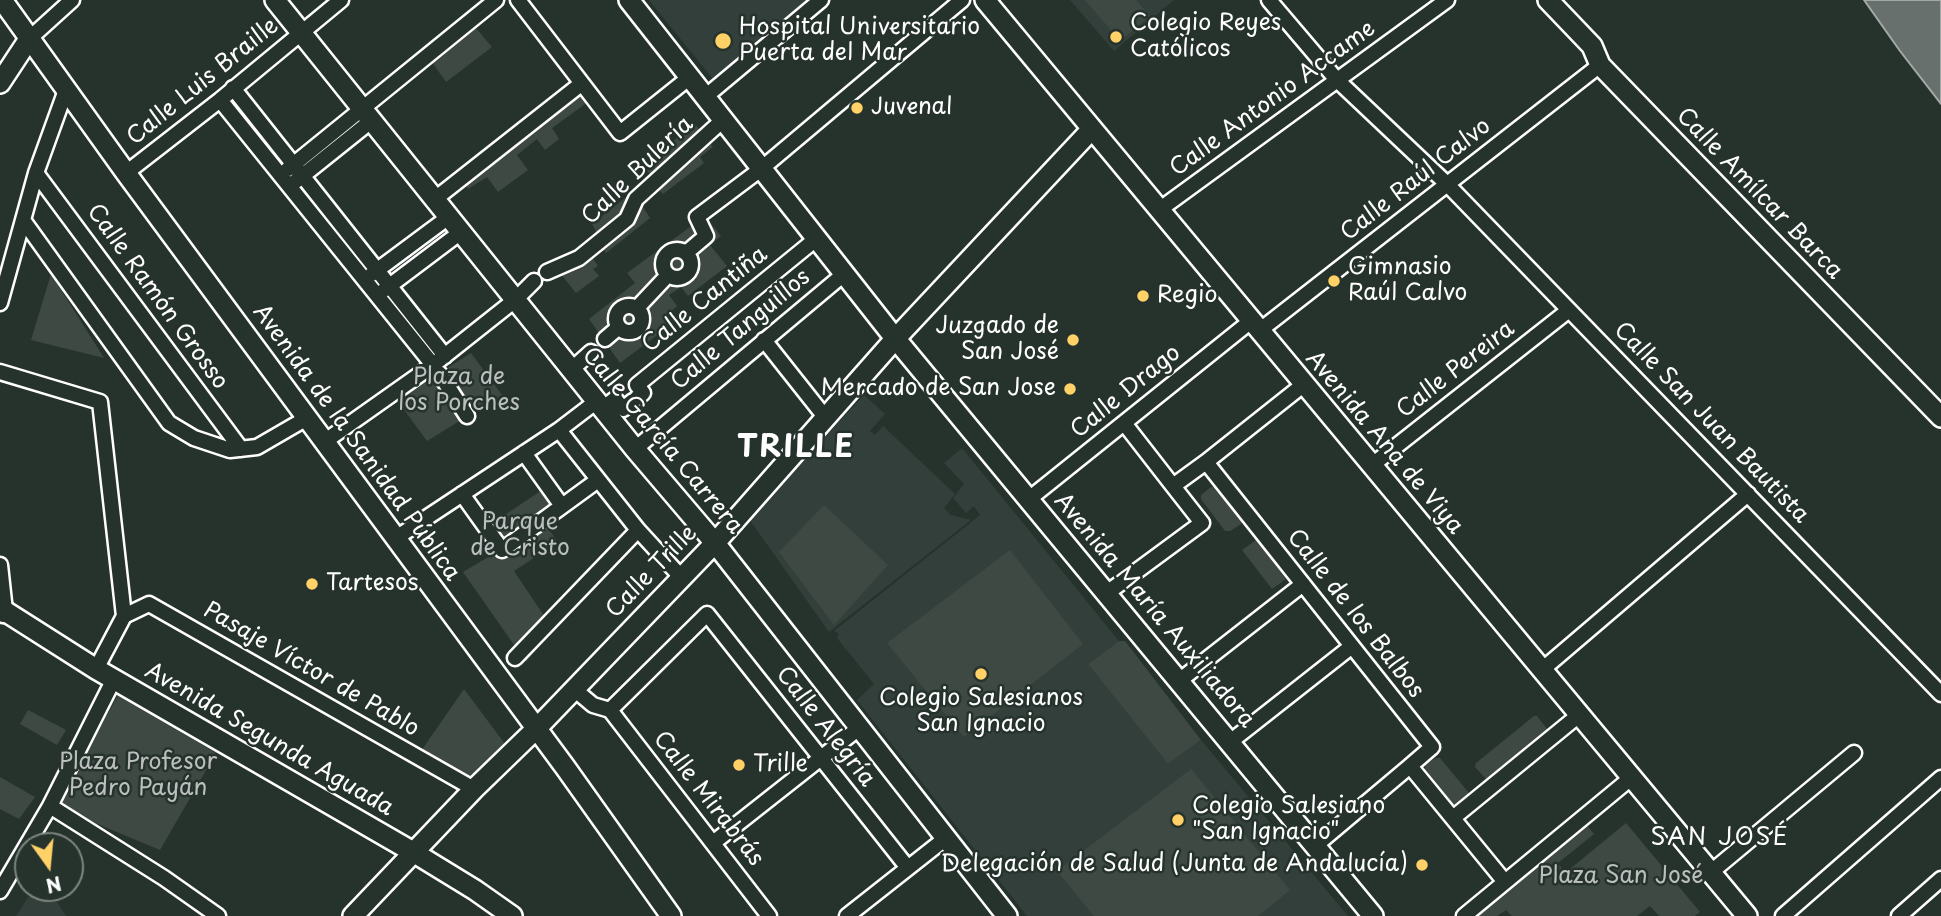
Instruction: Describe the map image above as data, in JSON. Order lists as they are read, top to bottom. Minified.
{"streets":{"street":["Calle Luis Braille","Calle Antonio Accame","Calle Bulería","Calle Raúl Calvo","Calle Amílcar Barca","Calle Ramón Grosso","Calle Cantiña","Calle Tanguillos","Calle Pereira","Calle Drago","Calle San Juan Bautista","Calle García Carrera","Avenida de la Sanidad Pública","Avenida Ana de Viya","Calle Trille","Avenida María Auxiliadora","Calle de los Balbos","Pasaje Víctor de Pablo","Calle Alegría","Avenida Segunda Aguada","Calle Mirabrás"]},"crossings":[["Calle Luis Braille","Calle García Carrera"],["Calle Luis Braille","Avenida de la Sanidad Pública"],["Calle Antonio Accame","Calle San Juan Bautista"],["Calle Antonio Accame","Avenida Ana de Viya"],["Calle Bulería","Avenida María Auxiliadora"],["Calle Raúl Calvo","Calle Amílcar Barca"],["Calle Raúl Calvo","Calle Drago"],["Calle Raúl Calvo","Calle San Juan Bautista"],["Calle Raúl Calvo","Avenida Ana de Viya"],["Calle Cantiña","Calle García Carrera"],["Calle Cantiña","Avenida María Auxiliadora"],["Calle Tanguillos","Calle García Carrera"],["Calle Tanguillos","Avenida María Auxiliadora"],["Calle Pereira","Calle San Juan Bautista"],["Calle Pereira","Avenida Ana de Viya"],["Calle Drago","Avenida Ana de Viya"],["Calle Drago","Avenida María Auxiliadora"],["Calle García Carrera","Calle Trille"],["Avenida de la Sanidad Pública","Calle Trille"],["Avenida Ana de Viya","Calle Trille"],["Calle Trille","Avenida María Auxiliadora"],["Calle Trille","Pasaje Víctor de Pablo"],["Calle Trille","Avenida Segunda Aguada"],["Calle Alegría","Calle Mirabrás"]],"districts":["TRILLE","SAN JOSÉ"],"parks":["Plaza de los Porches","Parque de Cristo","Plaza Profesor Pedro Payán","Plaza San José"],"places":["Colegio Reyes Católicos","Hospital Universitario Puerta del Mar","Juvenal","Gimnasio Raúl Calvo","Regio","Juzgado de San José","Mercado de San Jose","Tartesos","Colegio Salesianos San Ignacio","Trille","Colegio Salesiano \"San Ignacio\"","Delegación de Salud (Junta de Andalucía)"],"north":"bottom"}
